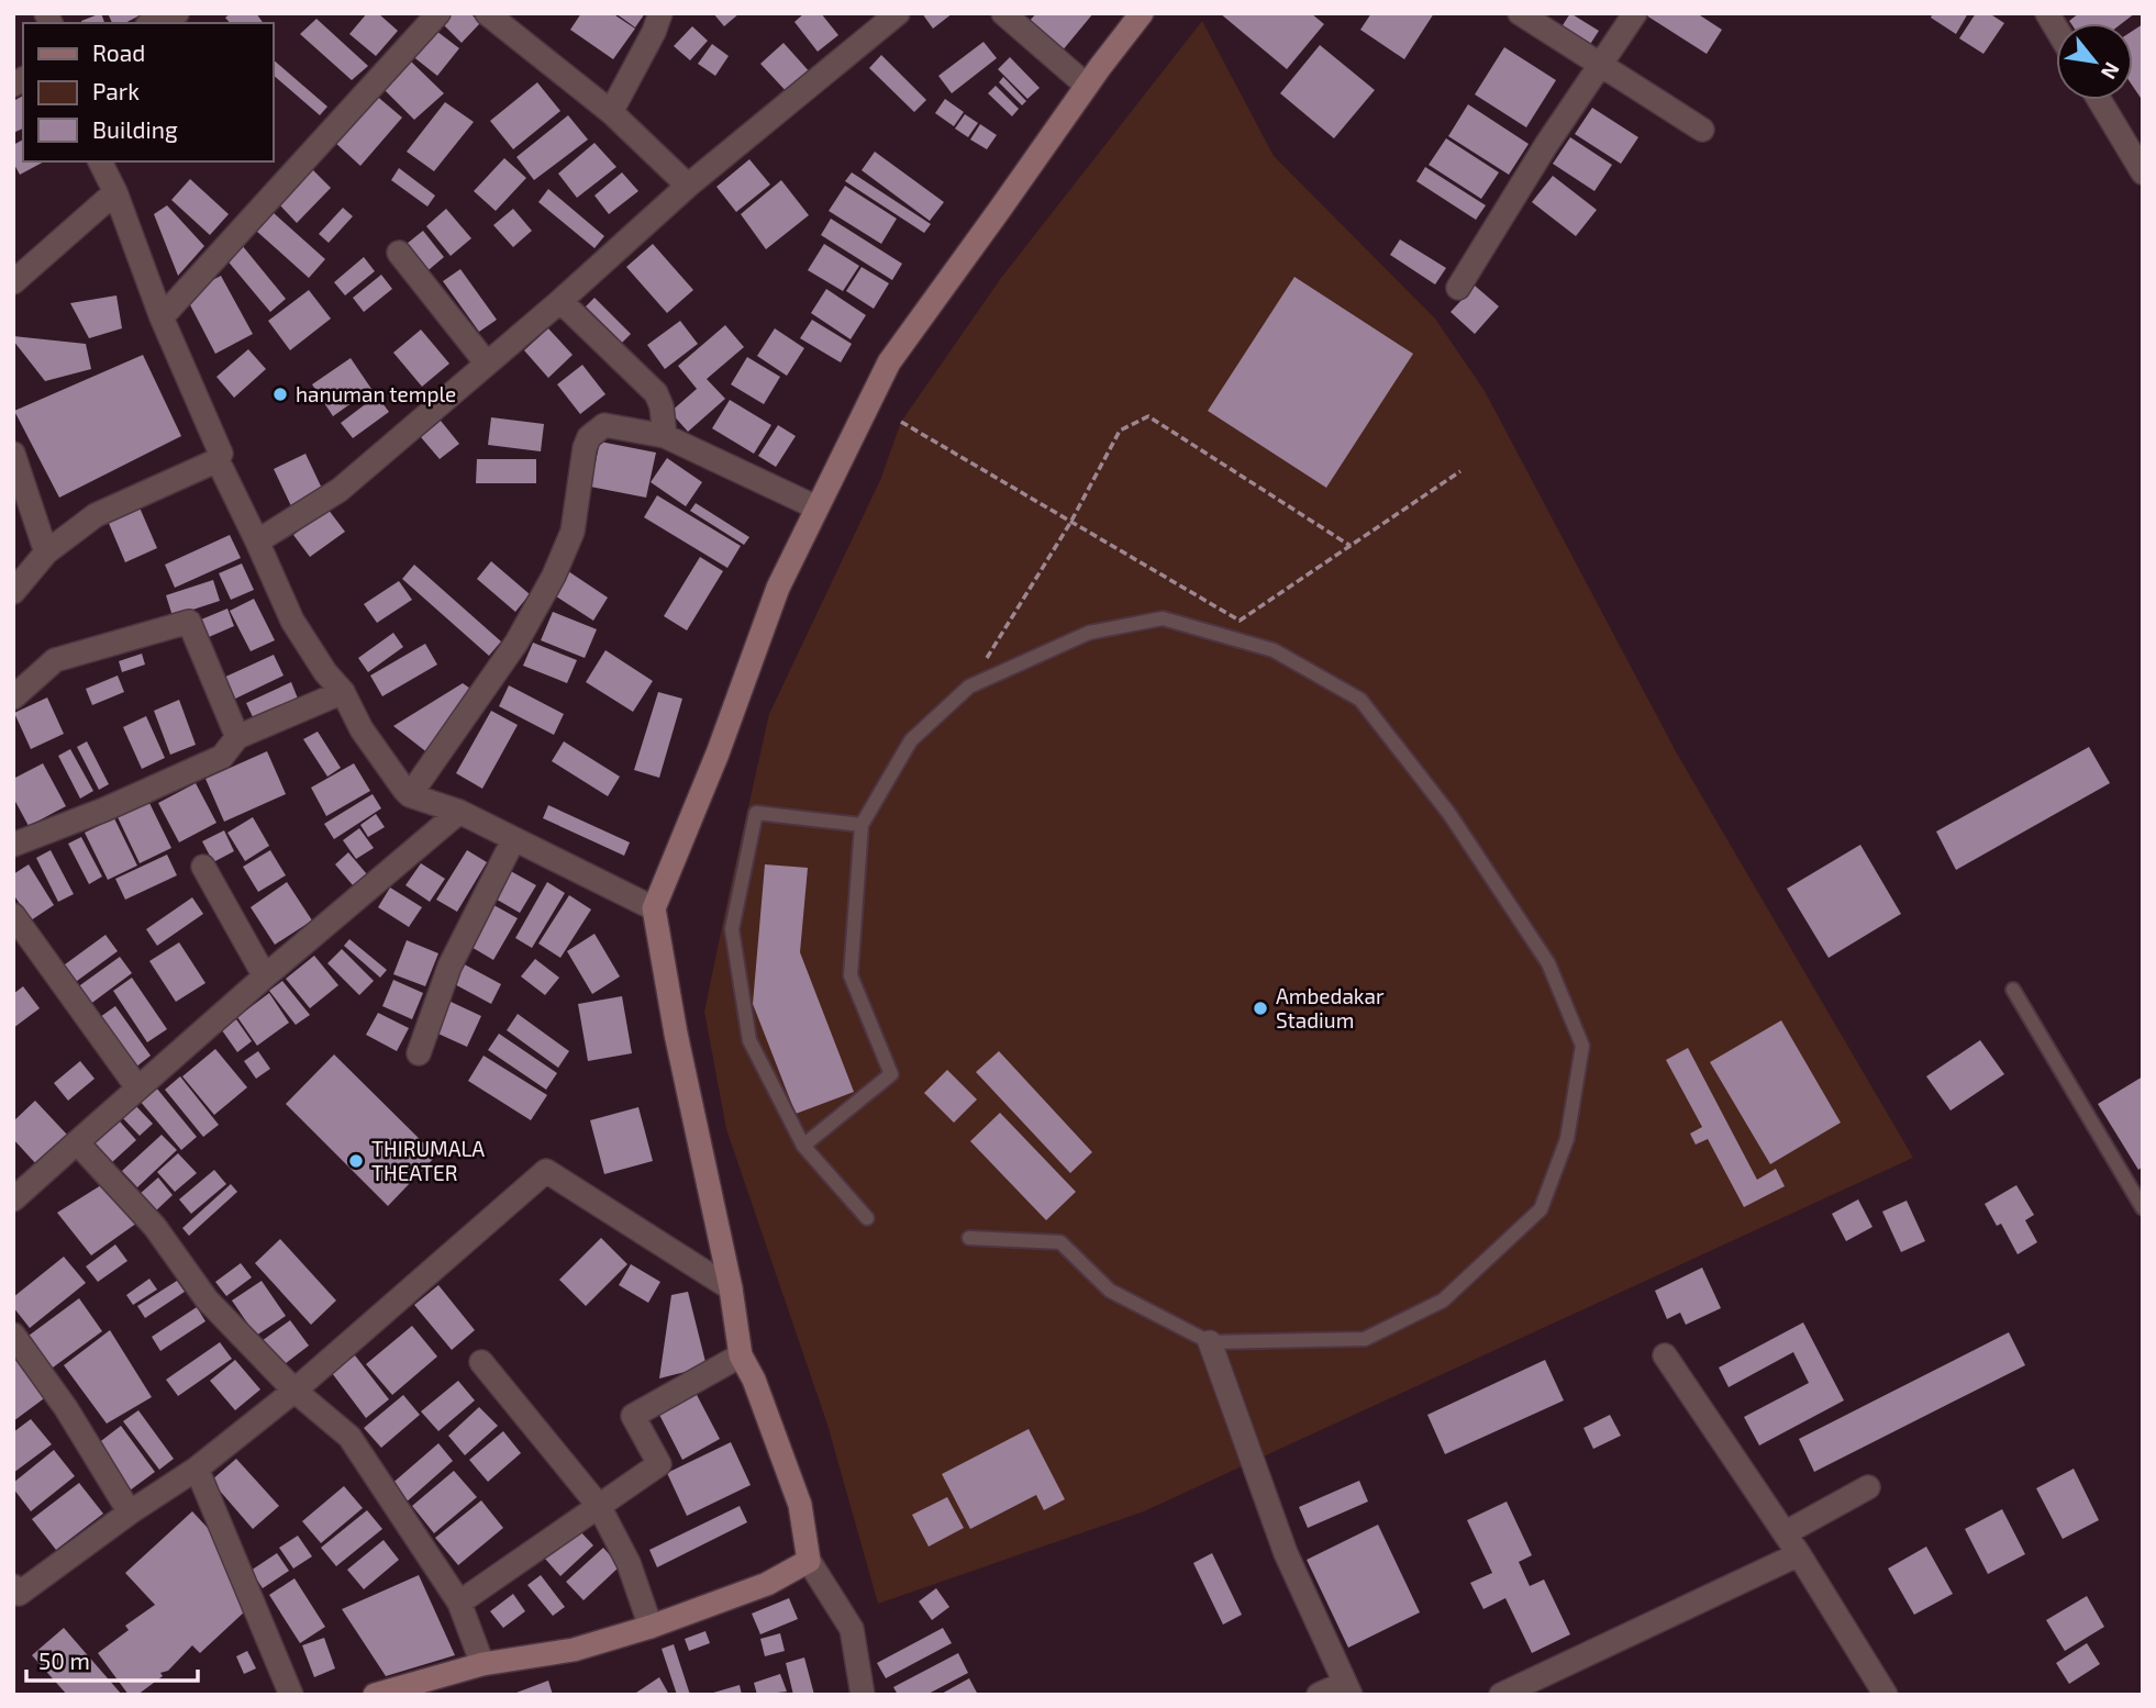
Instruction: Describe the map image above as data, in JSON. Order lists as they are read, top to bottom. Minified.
{"places":["hanuman temple","Ambedakar Stadium","THIRUMALA THEATER"],"legend":["Road","Park","Building"],"scale_bar":"50 m","north":"bottom right"}
